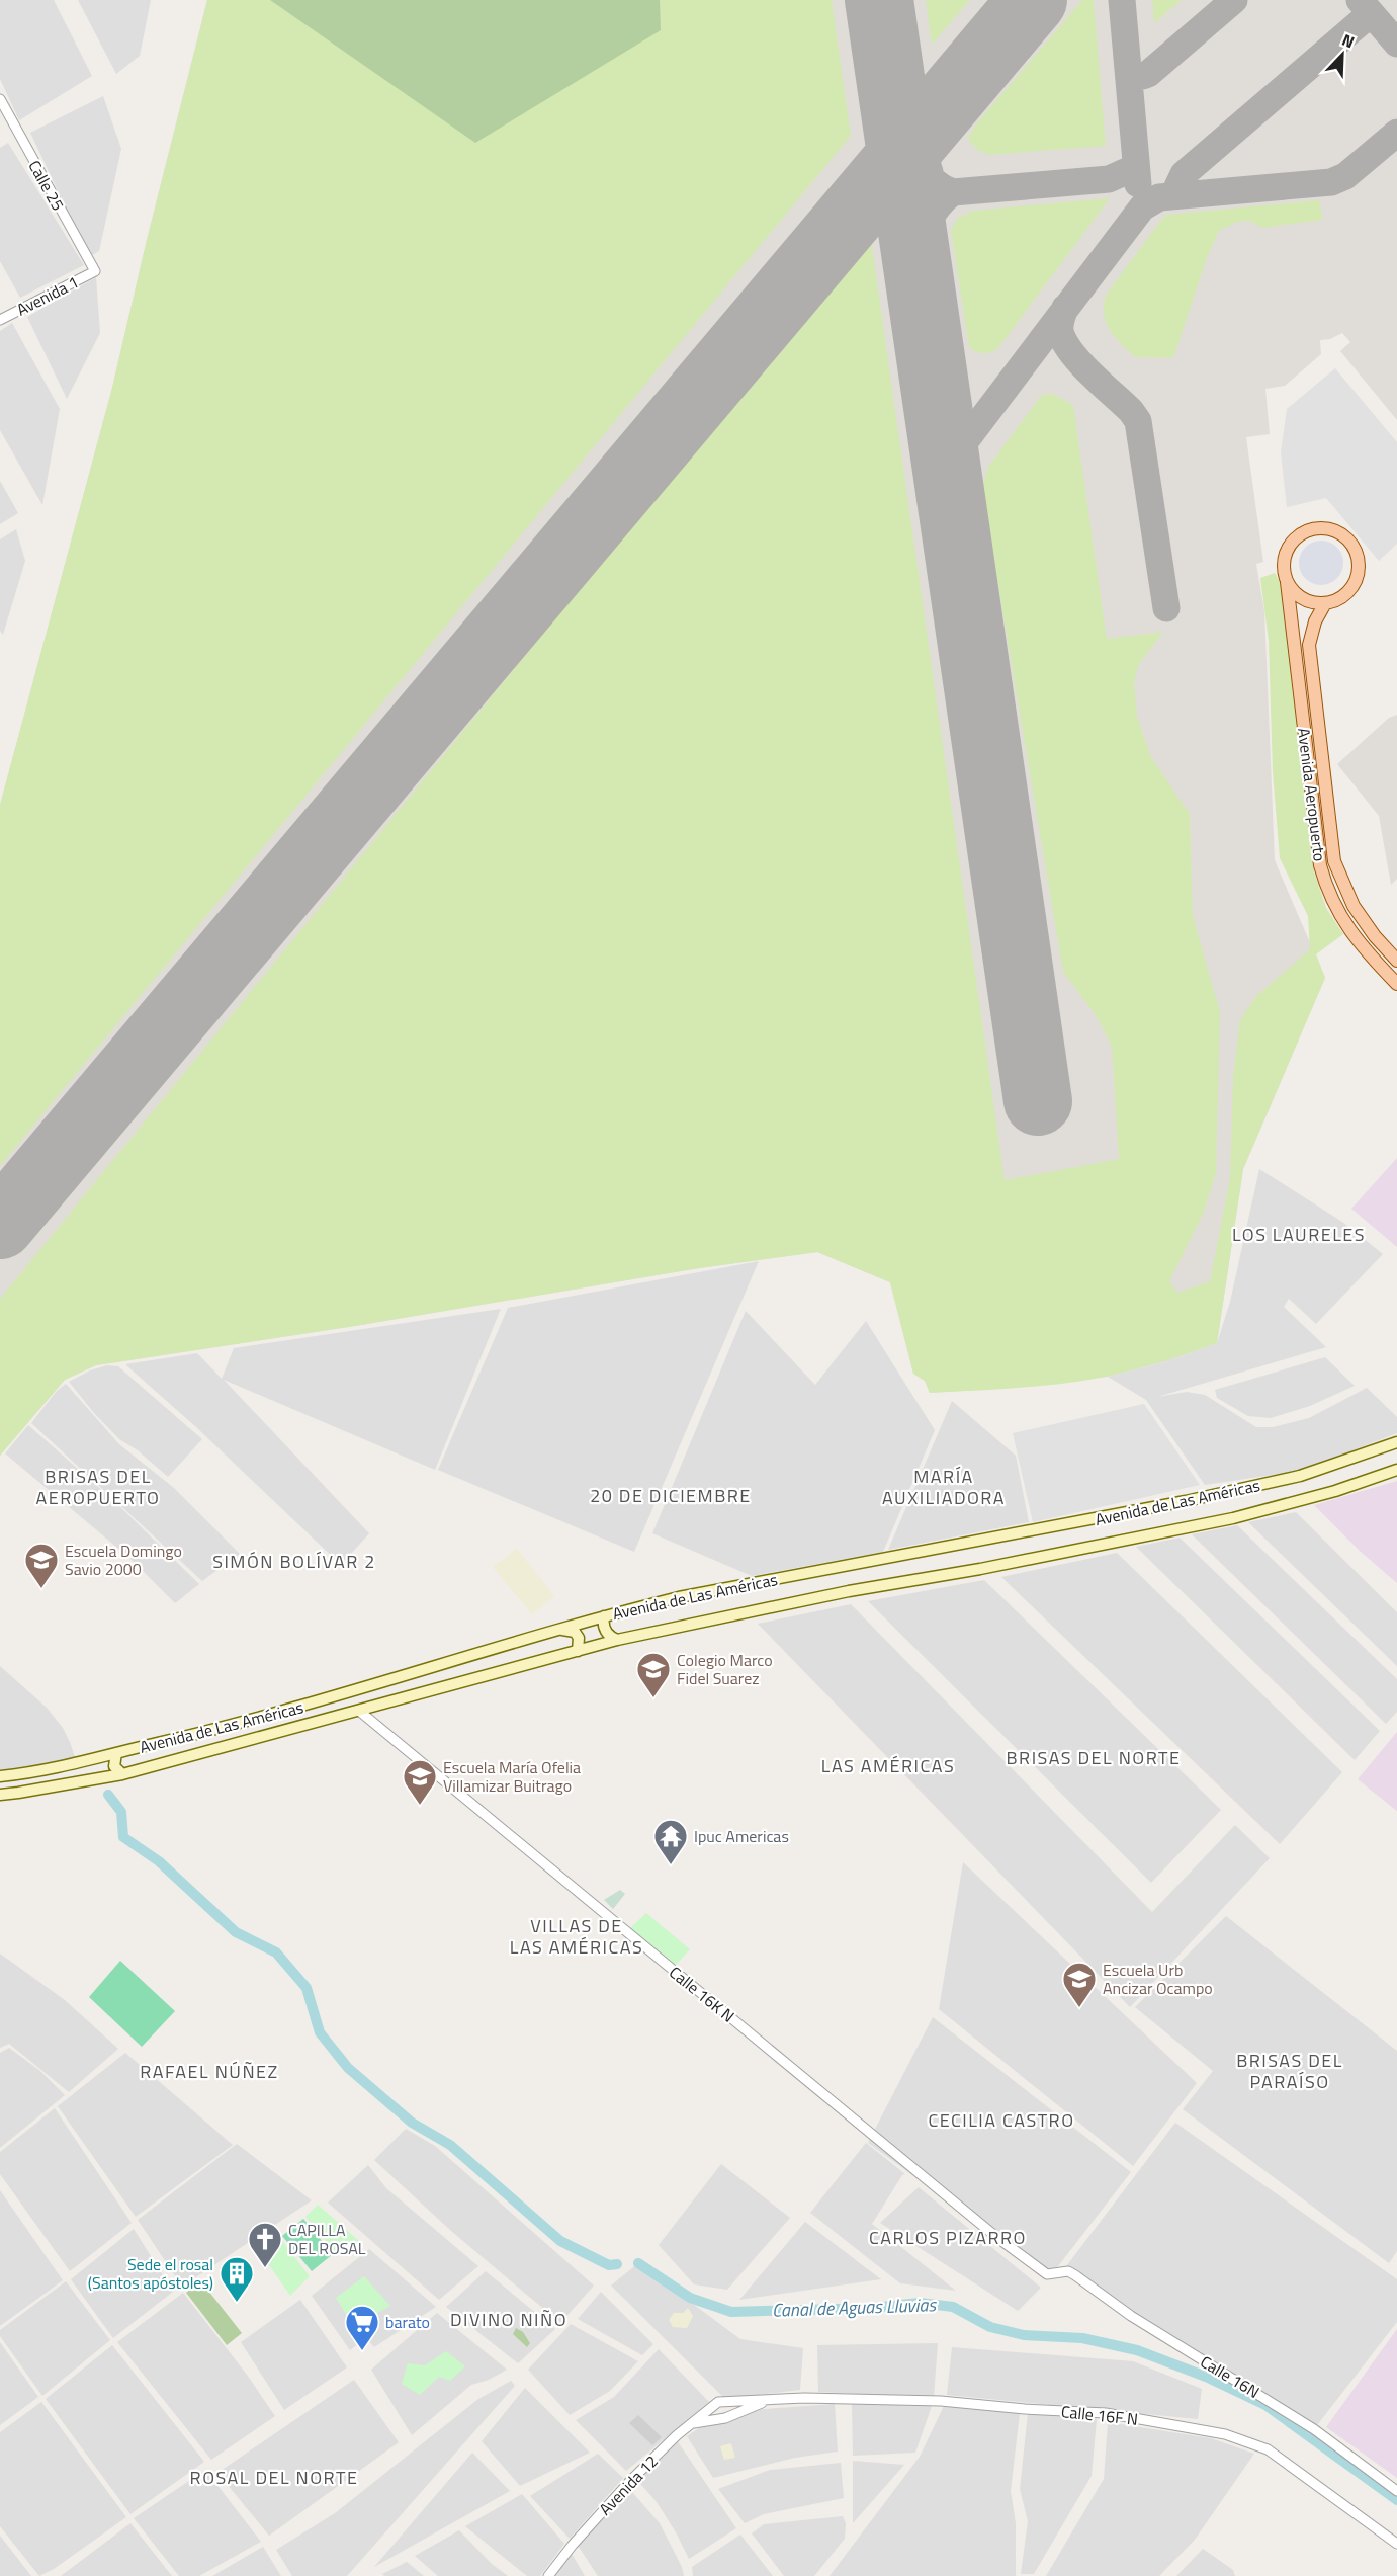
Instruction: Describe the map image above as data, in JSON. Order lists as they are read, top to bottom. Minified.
{"streets":{"main road":["Avenida Aeropuerto","Avenida de Las Américas"],"street":["Calle 25","Avenida 1","Calle 16K N","Calle 16N","Calle 16F N","Avenida 12"]},"crossings":[["Calle 25","Avenida 1"],["Avenida de Las Américas","Calle 16K N"],["Calle 16K N","Calle 16N"],["Calle 16F N","Avenida 12"]],"districts":["LOS LAURELES","BRISAS DEL AEROPUERTO","MARÍA AUXILIADORA","20 DE DICIEMBRE","SIMÓN BOLÍVAR 2","BRISAS DEL NORTE","LAS AMÉRICAS","VILLAS DE LAS AMÉRICAS","BRISAS DEL PARAÍSO","RAFAEL NÚÑEZ","CECILIA CASTRO","CARLOS PIZARRO","DIVINO NIÑO","ROSAL DEL NORTE"],"water":["Canal de Aguas Lluvias"],"places":{"school or university":["Escuela Domingo Savio 2000","Colegio Marco Fidel Suarez","Escuela María Ofelia Villamizar Buitrago","Escuela Urb Ancizar Ocampo"],"temple":["Ipuc Americas"],"church":["CAPILLA DEL ROSAL"],"building":["Sede el rosal (Santos apóstoles)"],"supermarket":["barato"]},"north":"top right"}
